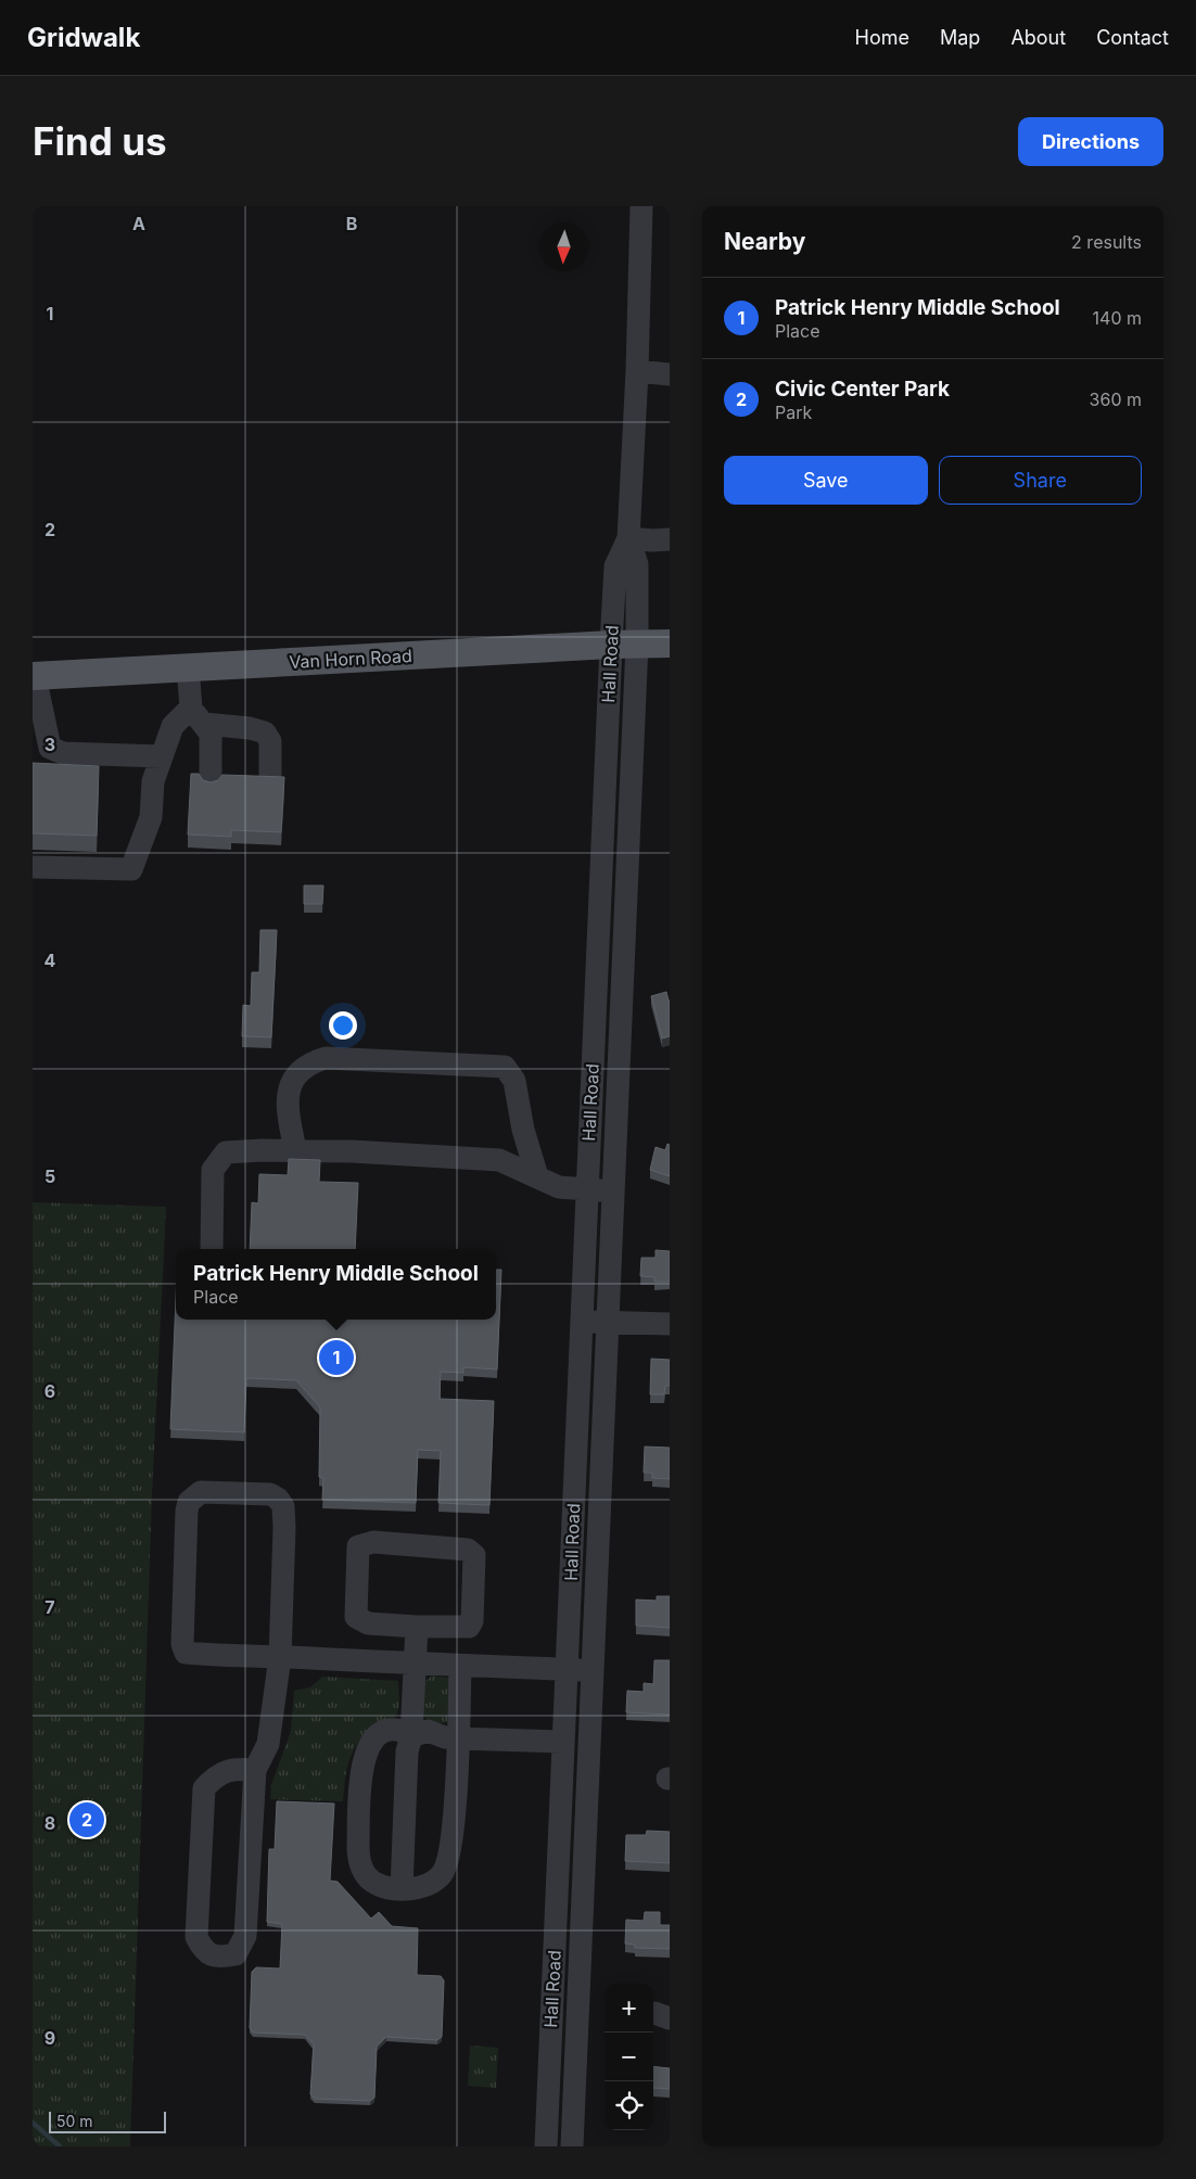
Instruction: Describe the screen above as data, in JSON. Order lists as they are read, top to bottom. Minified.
{"streets":{"main road":["Van Horn Road"],"street":["Hall Road"]},"crossings":[["Van Horn Road","Hall Road"]],"scale_bar":"50 m","north":"bottom","page":{"header":"Gridwalk","nav":["Home","Map","About","Contact"],"buttons":["Directions",["Save","Share"]],"title":"Find us","heading":["Nearby","2 results"],"list":[{"mark":"1","name":"Patrick Henry Middle School","note":"Place","value":"140 m"},{"mark":"2","name":"Civic Center Park","note":"Park","value":"360 m"}],"popup":["Patrick Henry Middle School","Place"],"pins":["1","2"],"map_buttons":["+","−"],"scale":"50 m"},"grid":{"columns":["A","B"],"rows":["1","2","3","4","5","6","7","8","9"]}}
